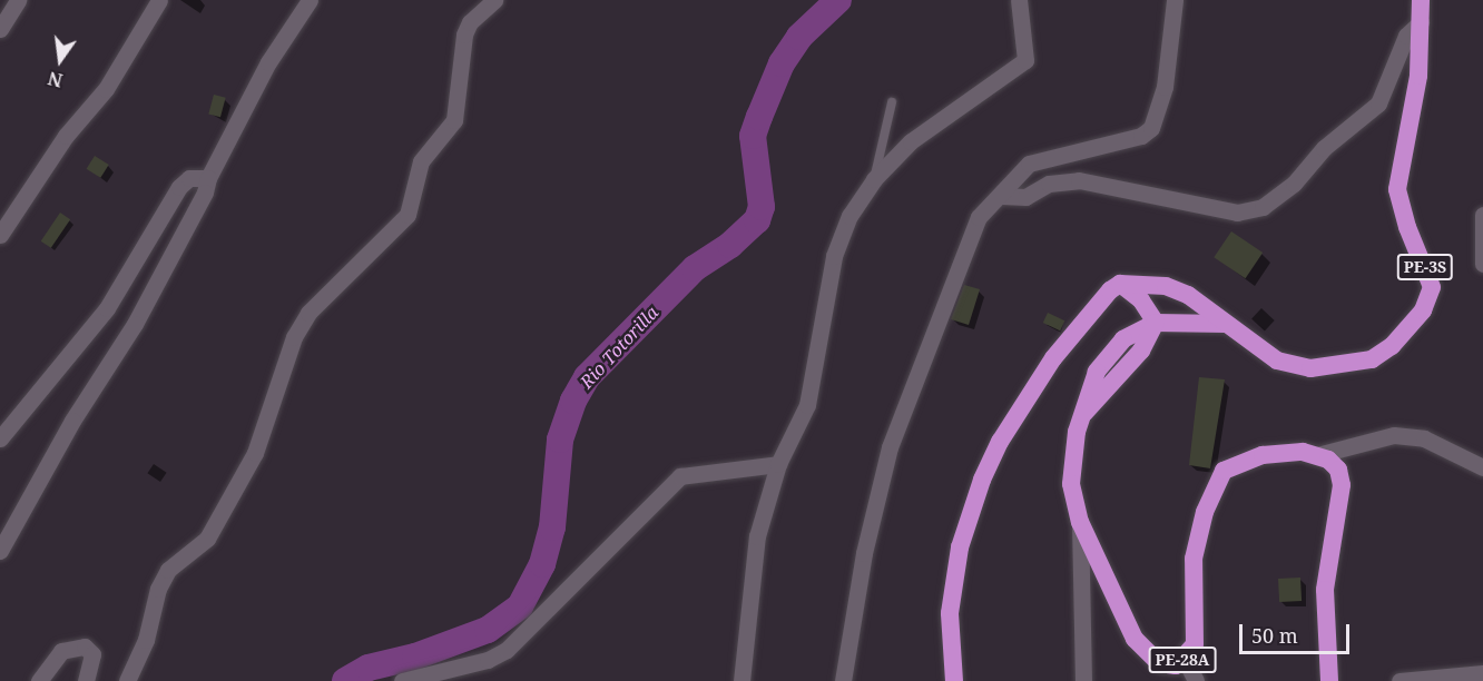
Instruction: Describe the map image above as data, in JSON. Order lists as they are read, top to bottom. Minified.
{"streets":{"highway":["PE-3S","PE-28A"]},"water":["Rio Totorilla"],"scale_bar":"50 m","north":"bottom"}
